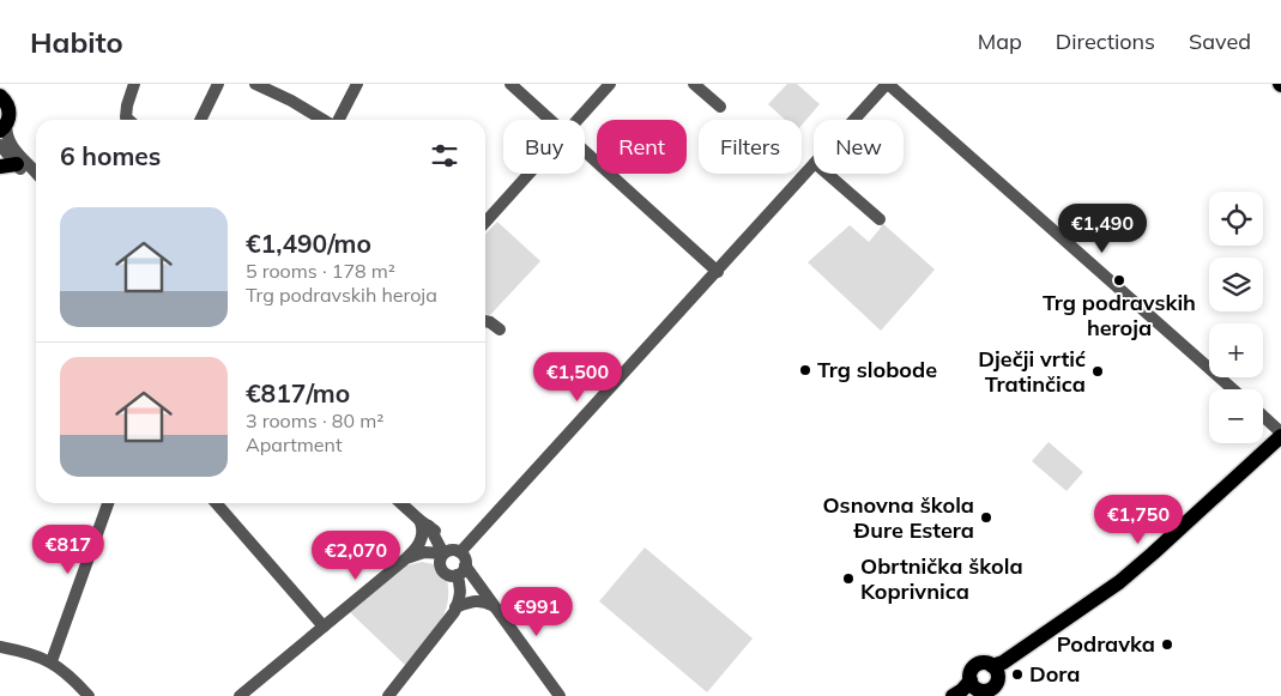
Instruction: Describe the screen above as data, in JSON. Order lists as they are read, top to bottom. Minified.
{"places":["Trg podravskih heroja","Trg slobode","Dječji vrtić Tratinčica","Osnovna škola Đure Estera","Obrtnička škola Koprivnica","Podravka","Dora"],"page":{"header":"Habito","nav":["Map","Directions","Saved"],"chip":["Buy","Rent","Filters","New"],"heading":"6 homes","map_buttons":["+","−"],"list":[{"name":"€1,490/mo","note":"5 rooms · 178 m² · Trg podravskih heroja"},{"name":"€817/mo","note":"3 rooms · 80 m² · Apartment"}],"price":["€1,490","€1,500","€1,750","€817","€2,070","€991"]}}
